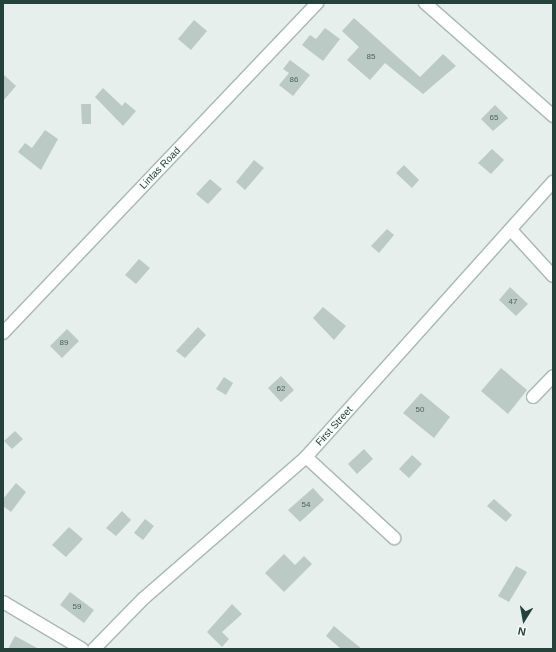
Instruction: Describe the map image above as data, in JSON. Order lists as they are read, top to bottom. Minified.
{"streets":{"street":["Lintas Road","First Street"]},"house_numbers":["85","86","65","47","89","62","50","54","59"],"north":"bottom"}
